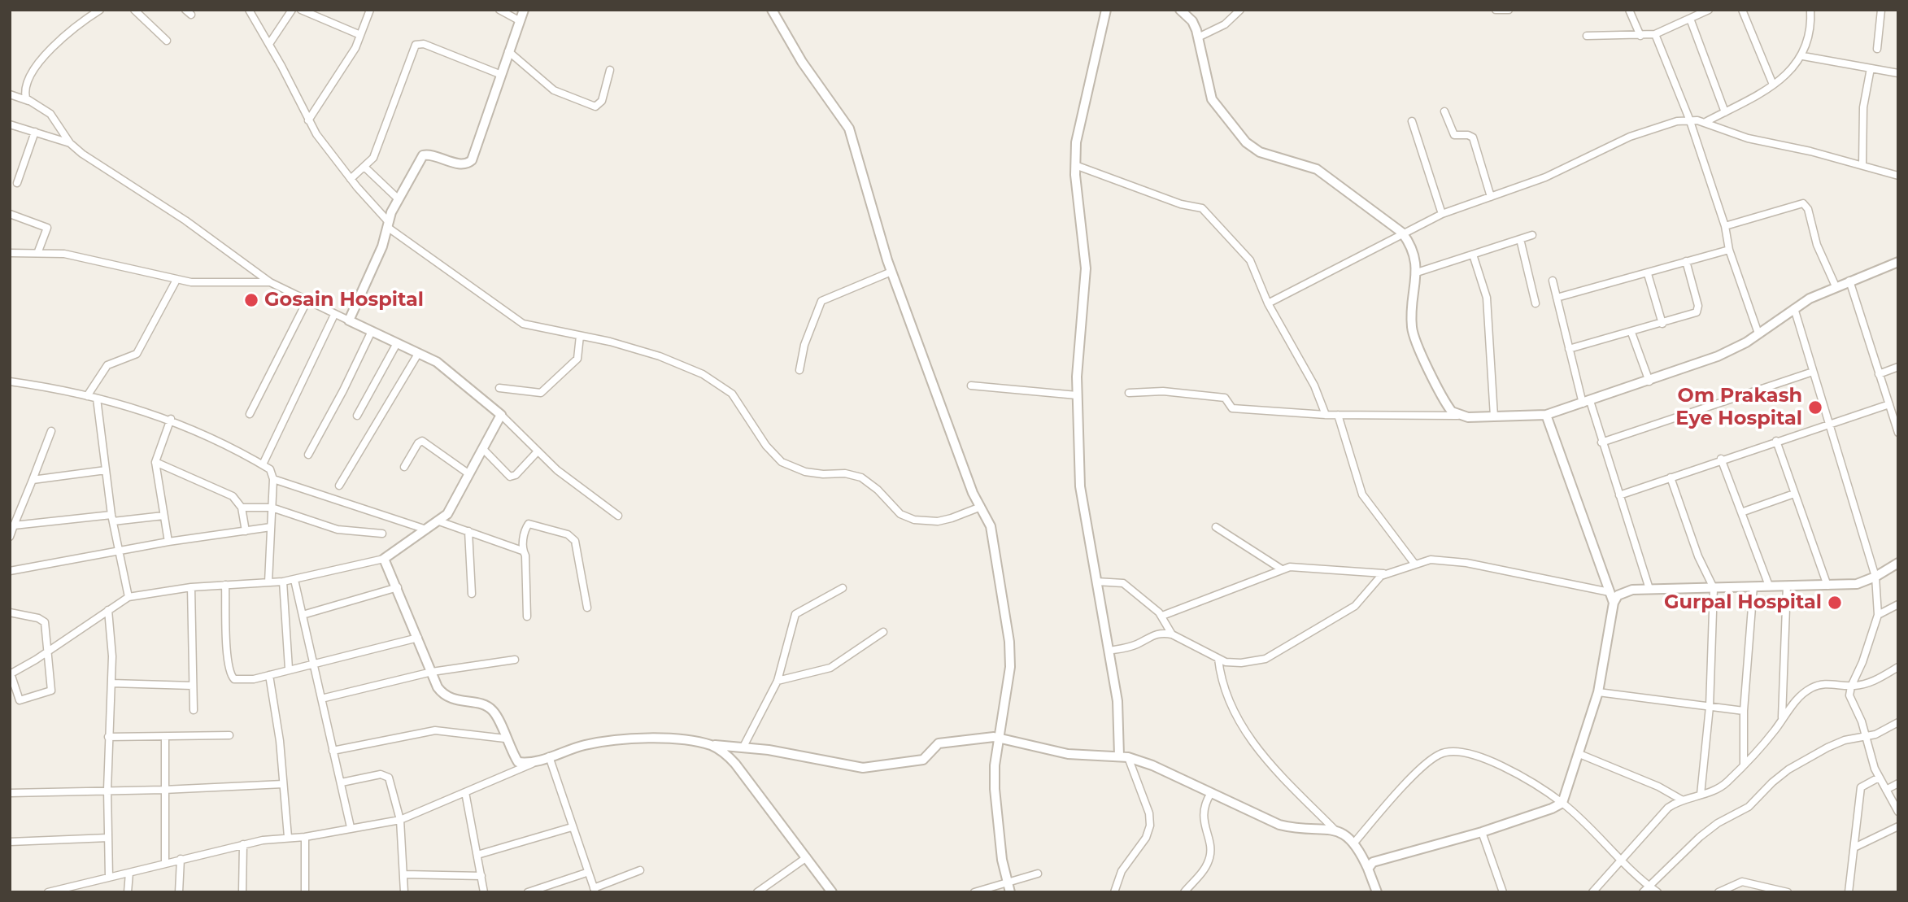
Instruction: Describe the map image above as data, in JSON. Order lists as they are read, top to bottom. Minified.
{"places":["Gosain Hospital","Om Prakash Eye Hospital","Gurpal Hospital"]}
